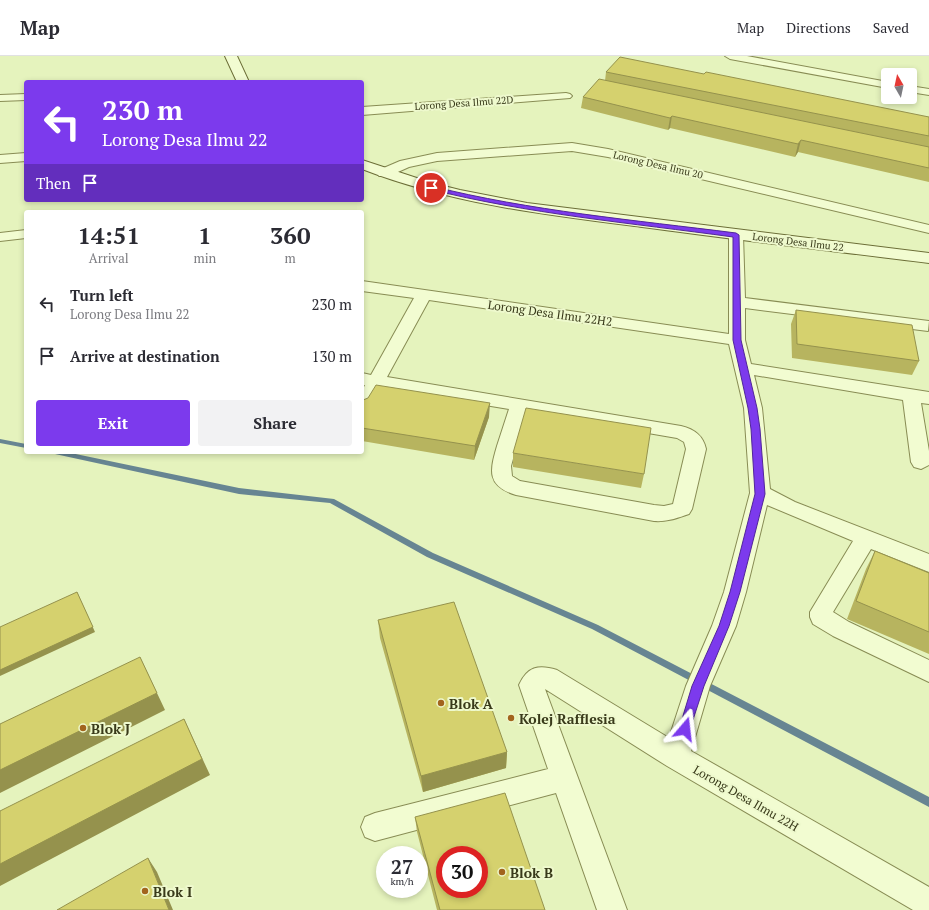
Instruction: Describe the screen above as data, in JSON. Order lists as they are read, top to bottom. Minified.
{"streets":{"street":["Lorong Desa Ilmu 22D","Lorong Desa Ilmu 20","Lorong Desa Ilmu 22","Lorong Desa Ilmu 22H2","Lorong Desa Ilmu 22H"]},"crossings":[["Lorong Desa Ilmu 20","Lorong Desa Ilmu 22"]],"places":["Blok A","Kolej Rafflesia","Blok J","Blok B","Blok I"],"north":"top","page":{"header":"Map","nav":["Map","Directions","Saved"],"turn":["230 m","Lorong Desa Ilmu 22"],"then":"Then","eta":["14:51","Arrival","1","min","360","m"],"list":[{"name":"Turn left","note":"Lorong Desa Ilmu 22","value":"230 m"},{"name":"Arrive at destination","value":"130 m"}],"buttons":["Exit","Share"],"speed":"27 km/h","limit":"30"}}
